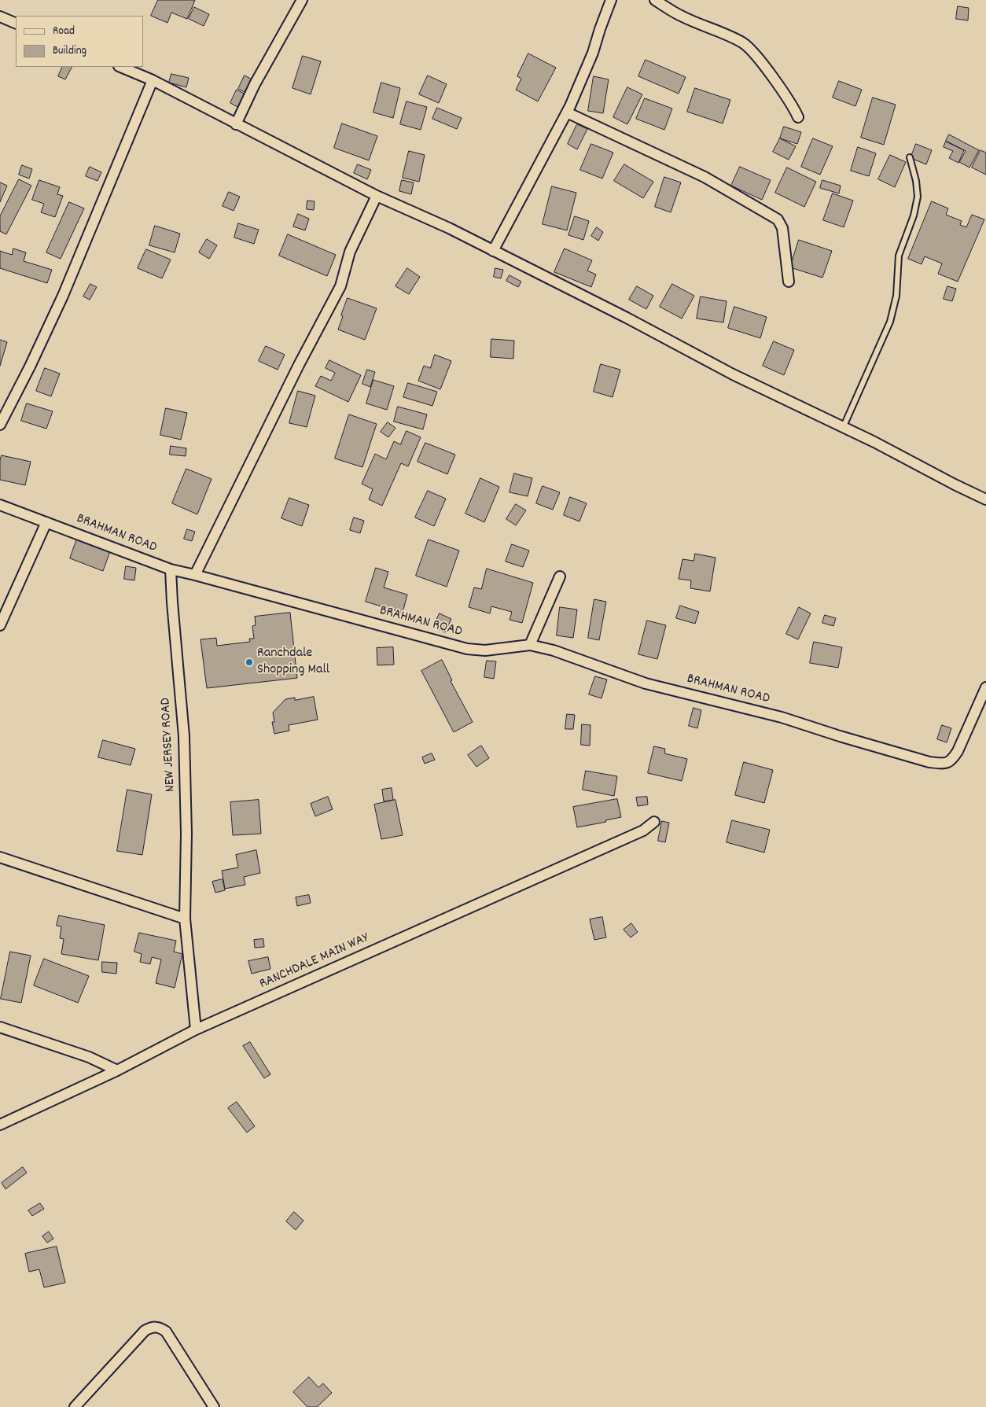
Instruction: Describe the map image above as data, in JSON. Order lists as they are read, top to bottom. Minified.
{"streets":{"street":["BRAHMAN ROAD","NEW JERSEY ROAD","RANCHDALE MAIN WAY"]},"crossings":[["BRAHMAN ROAD","NEW JERSEY ROAD"],["NEW JERSEY ROAD","RANCHDALE MAIN WAY"]],"places":["Ranchdale Shopping Mall"],"legend":["Road","Building"]}
